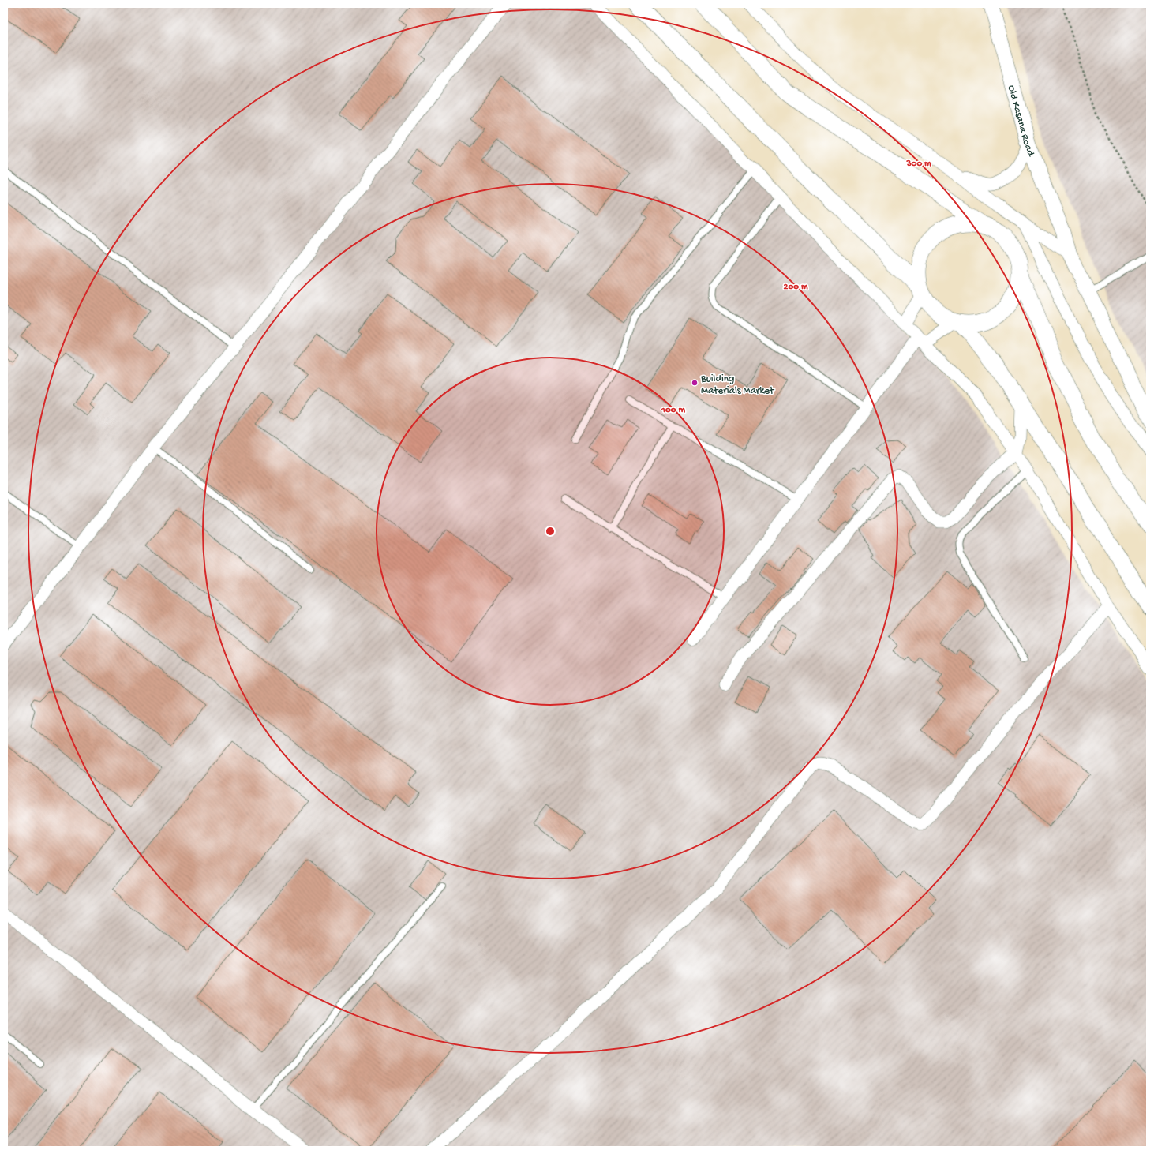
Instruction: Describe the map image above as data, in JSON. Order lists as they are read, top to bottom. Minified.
{"streets":{"street":["Old Kasana Road"]},"places":["Building Materials Market"],"rings":["300 m","200 m","100 m"]}
